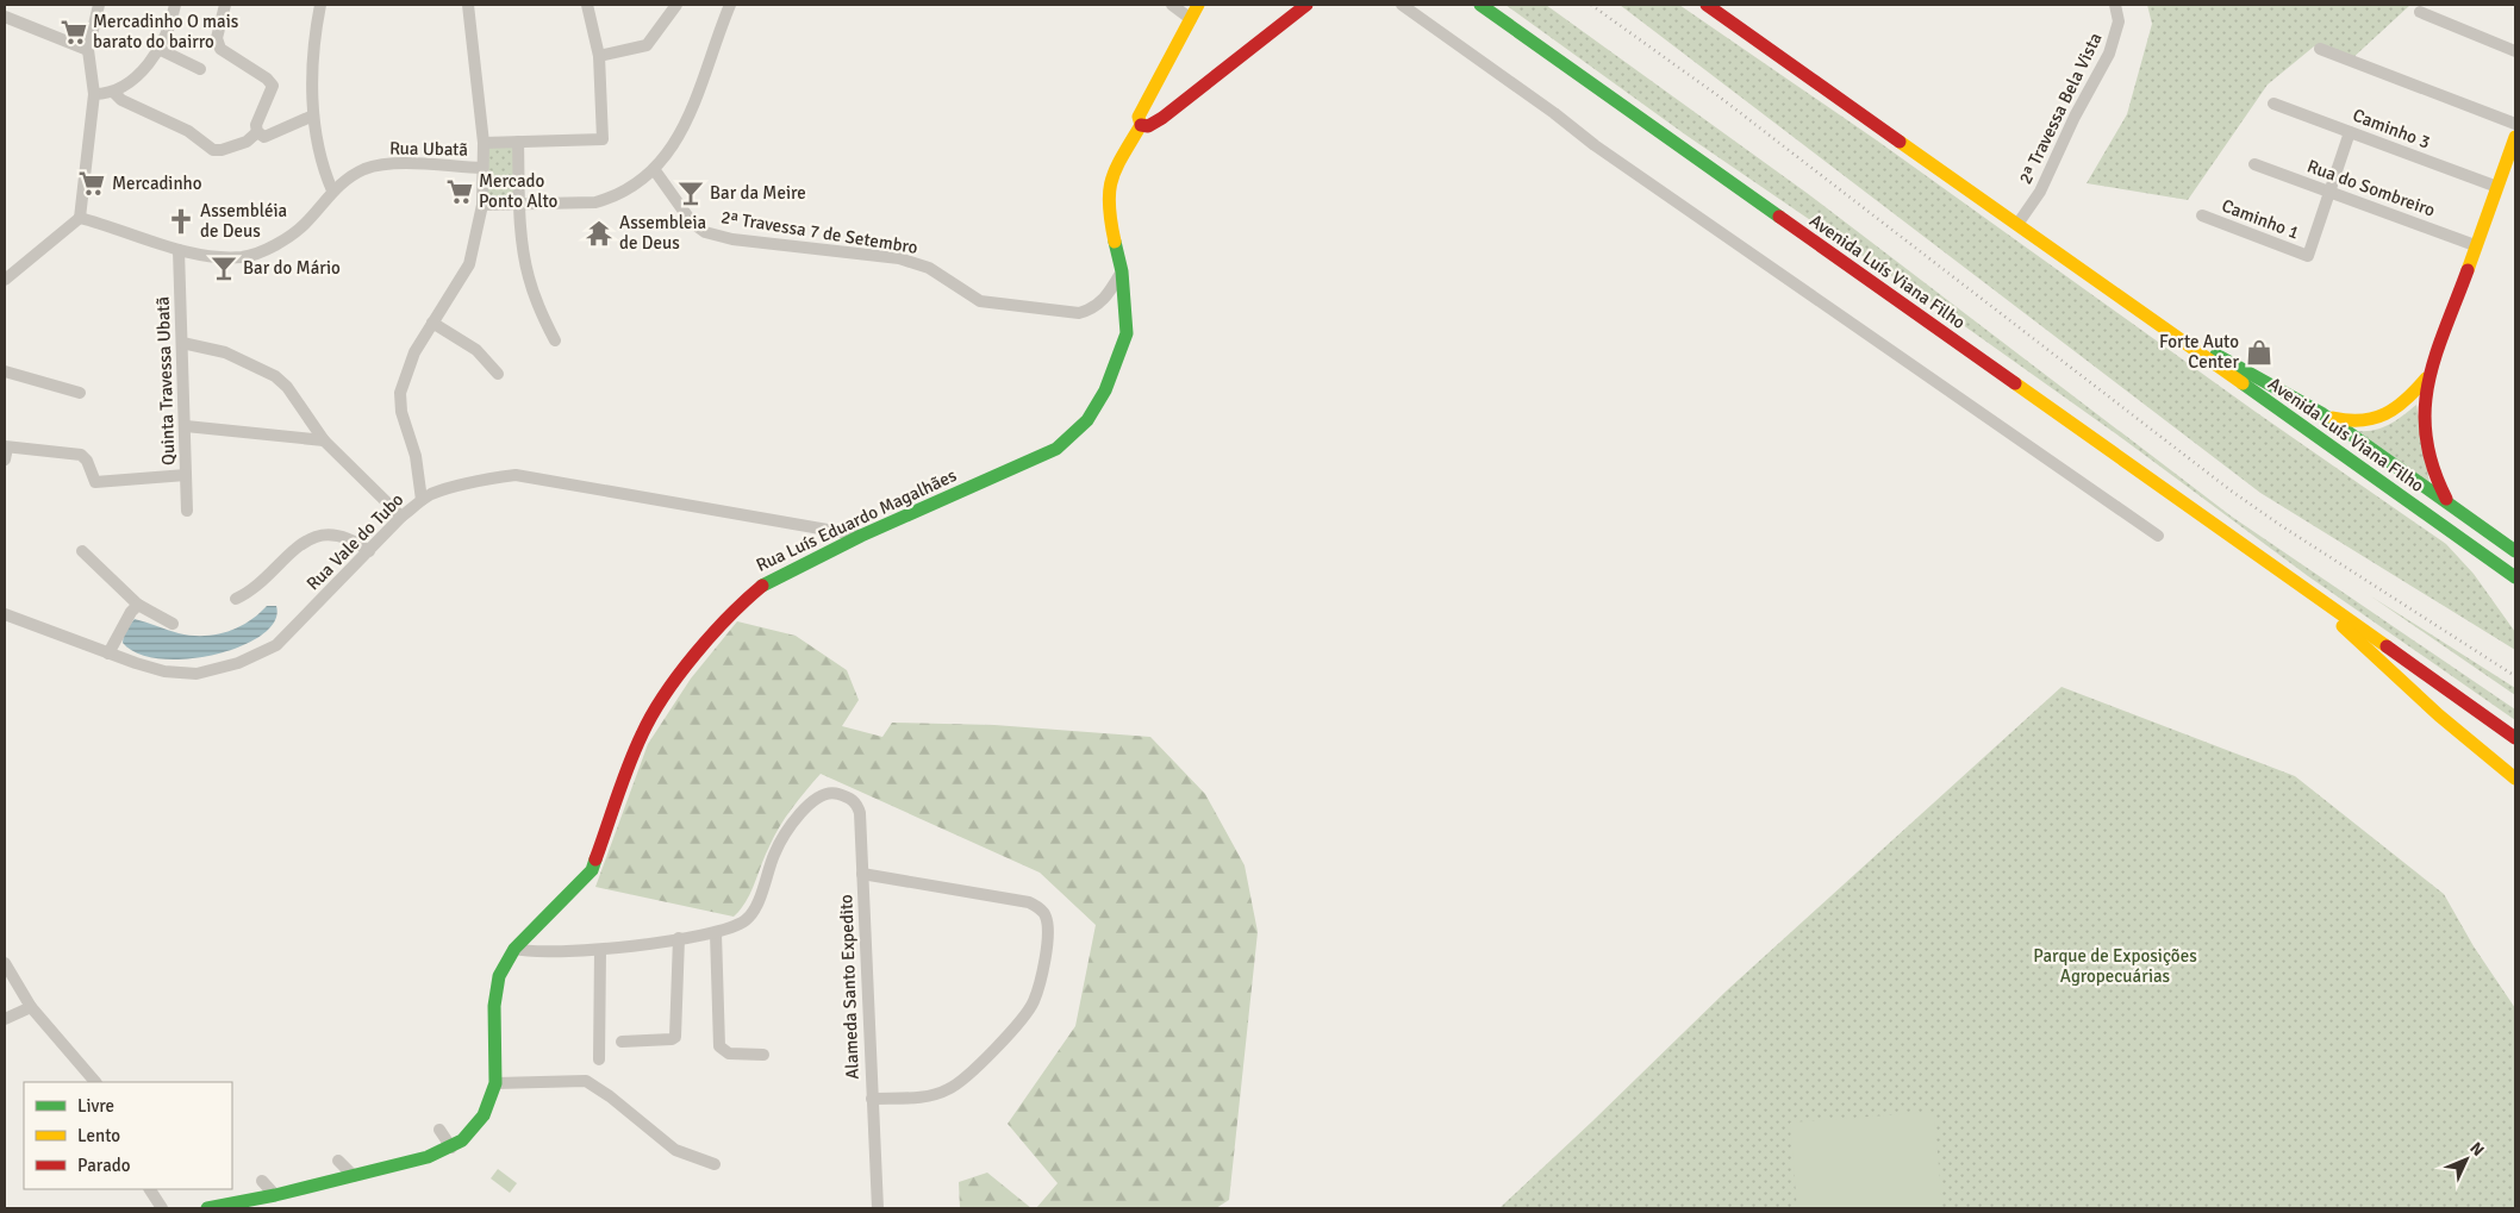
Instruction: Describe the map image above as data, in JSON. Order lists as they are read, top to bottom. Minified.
{"streets":{"main road":["Avenida Luís Viana Filho","Rua Luís Eduardo Magalhães"],"street":["2ª Travessa Bela Vista","Caminho 3","Rua Ubatã","Rua do Sombreiro","Caminho 1","2ª Travessa 7 de Setembro","Quinta Travessa Ubatã","Rua Vale do Tubo","Alameda Santo Expedito"]},"crossings":[["2ª Travessa Bela Vista","Avenida Luís Viana Filho"],["Rua Ubatã","Quinta Travessa Ubatã"],["Rua do Sombreiro","Caminho 1"],["2ª Travessa 7 de Setembro","Rua Luís Eduardo Magalhães"],["Rua Luís Eduardo Magalhães","Rua Vale do Tubo"],["Rua Luís Eduardo Magalhães","Alameda Santo Expedito"]],"parks":["Parque de Exposições Agropecuárias"],"places":{"supermarket":["Mercadinho O mais barato do bairro","Mercadinho","Mercado Ponto Alto"],"bar":["Bar da Meire","Bar do Mário"],"church":["Assembléia de Deus"],"temple":["Assembleia de Deus"],"shop":["Forte Auto Center"]},"legend":["Livre","Lento","Parado"],"north":"top right"}
